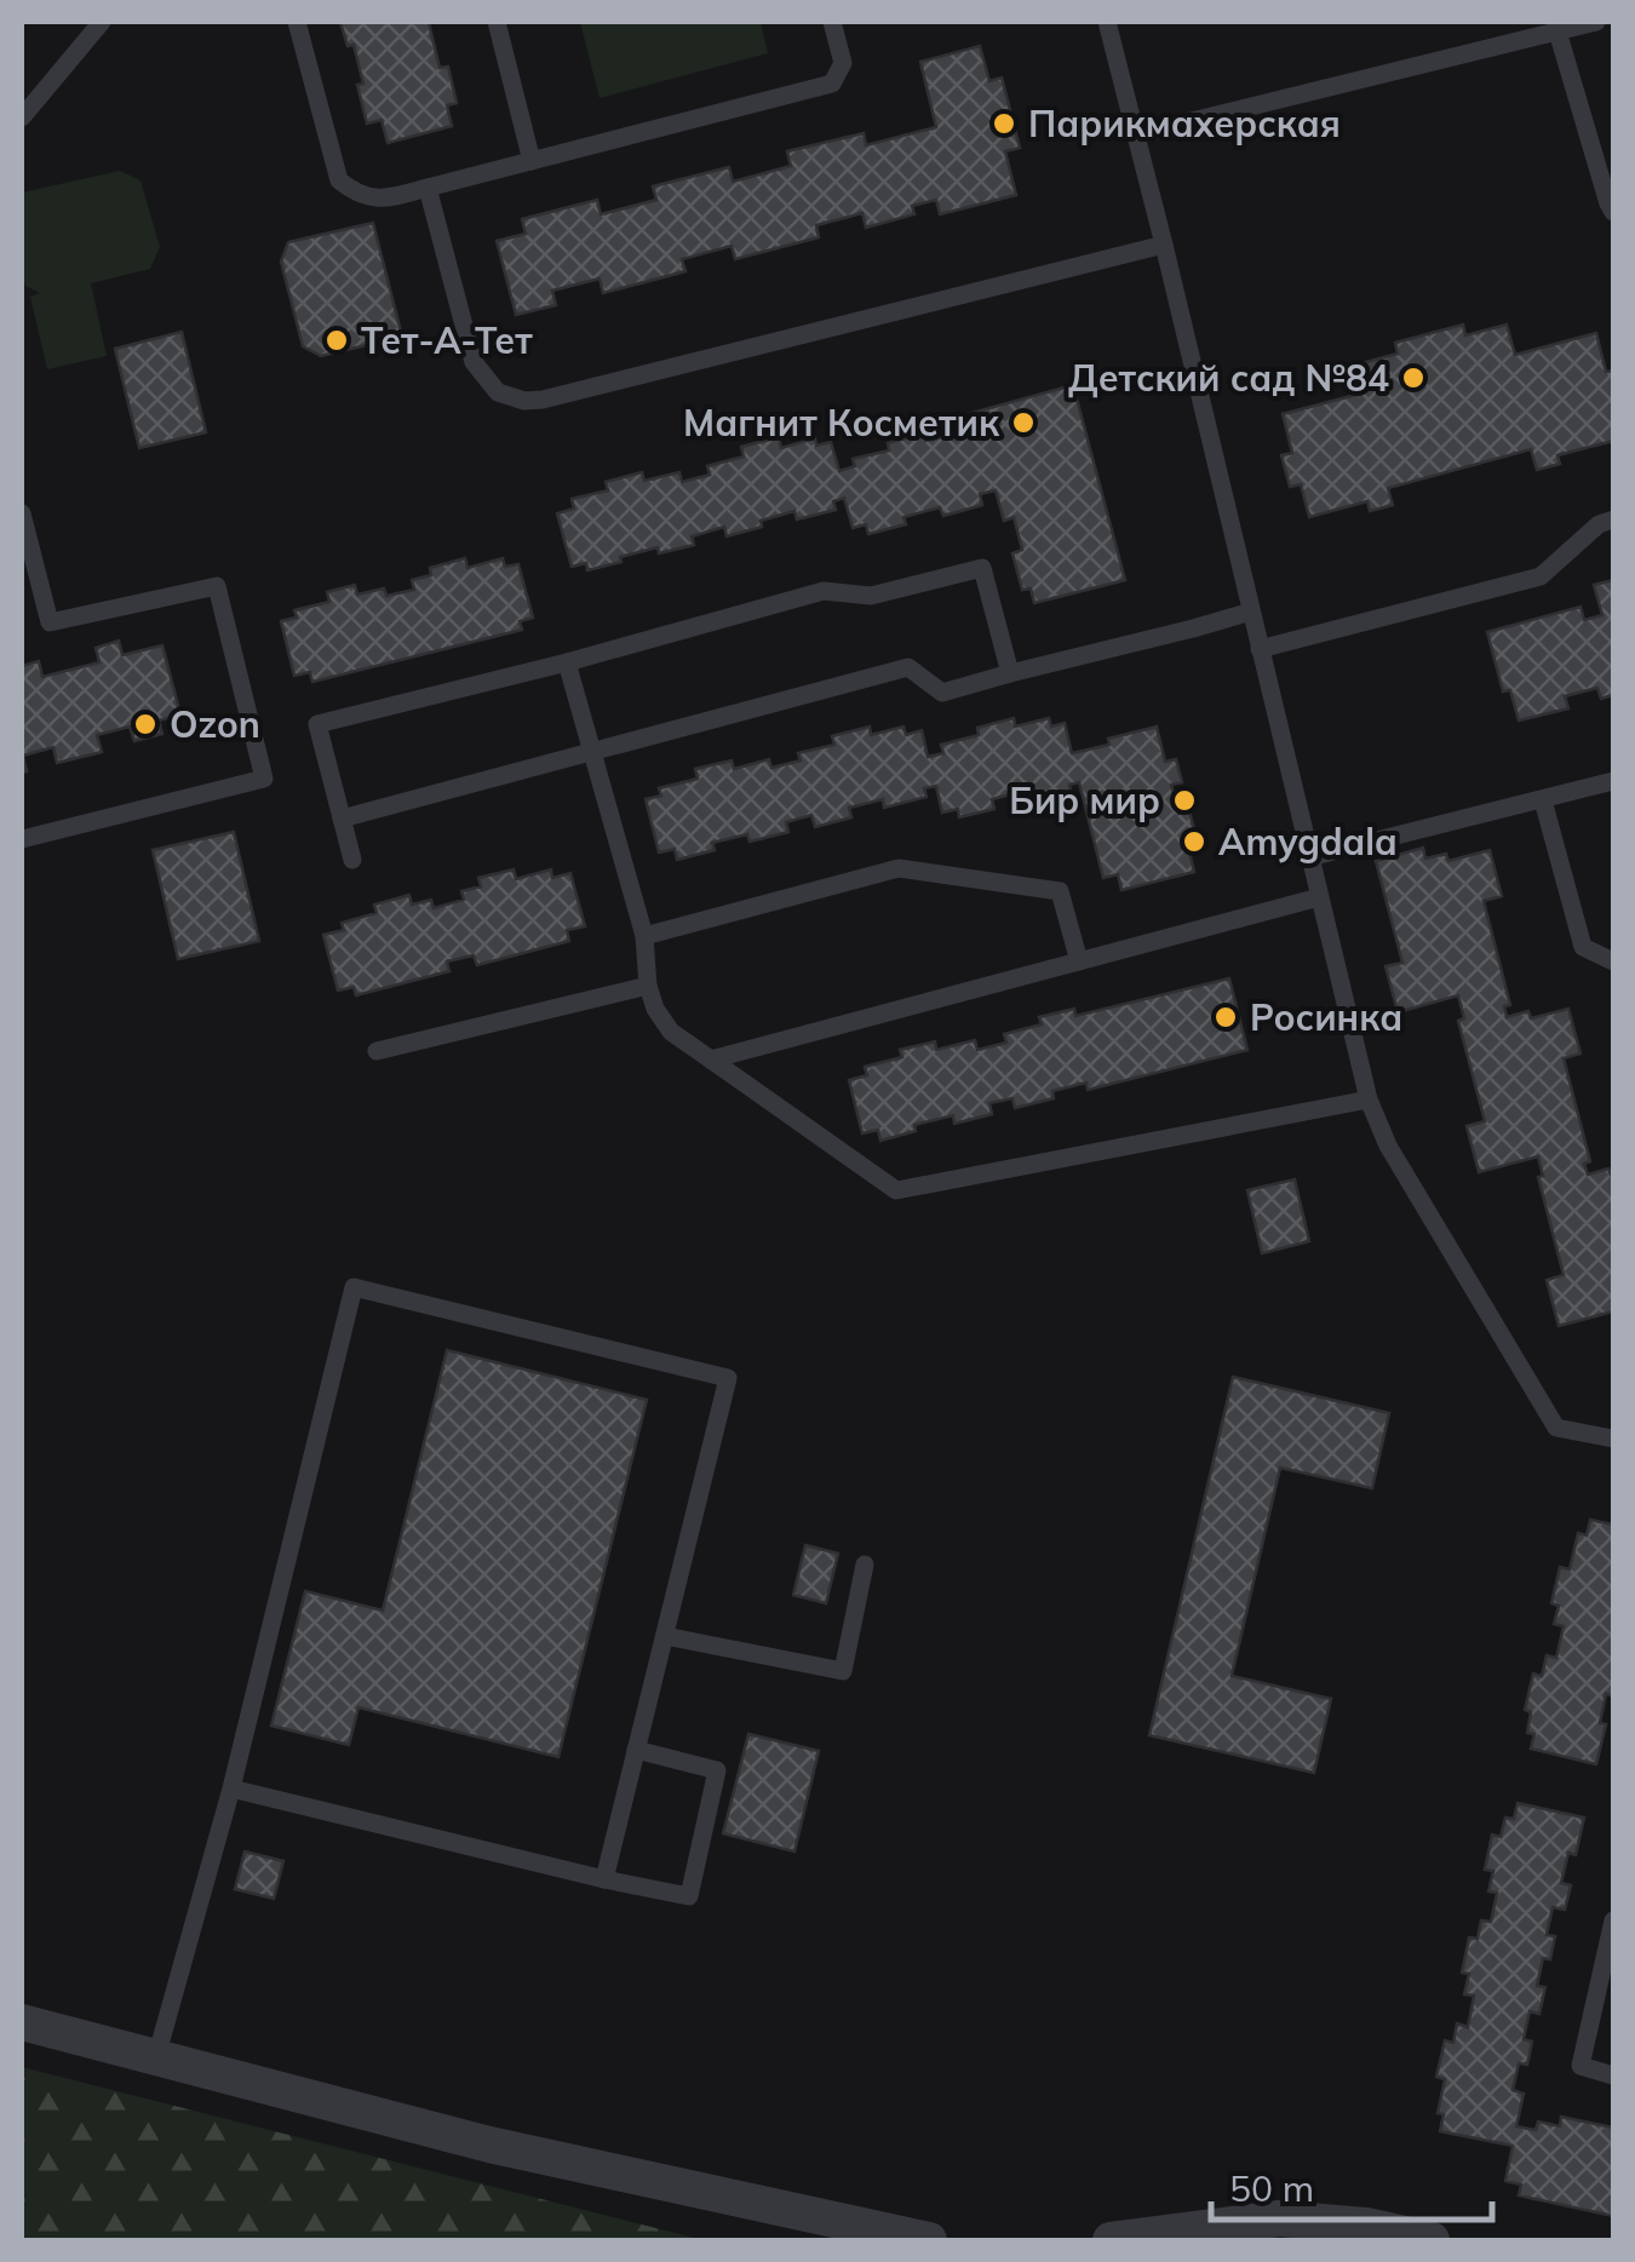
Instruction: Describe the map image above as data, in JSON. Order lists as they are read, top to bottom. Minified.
{"places":["Парикмахерская","Тет-А-Тет","Детский сад №84","Магнит Косметик","Ozon","Бир мир","Amygdala","Росинка"],"scale_bar":"50 m"}
